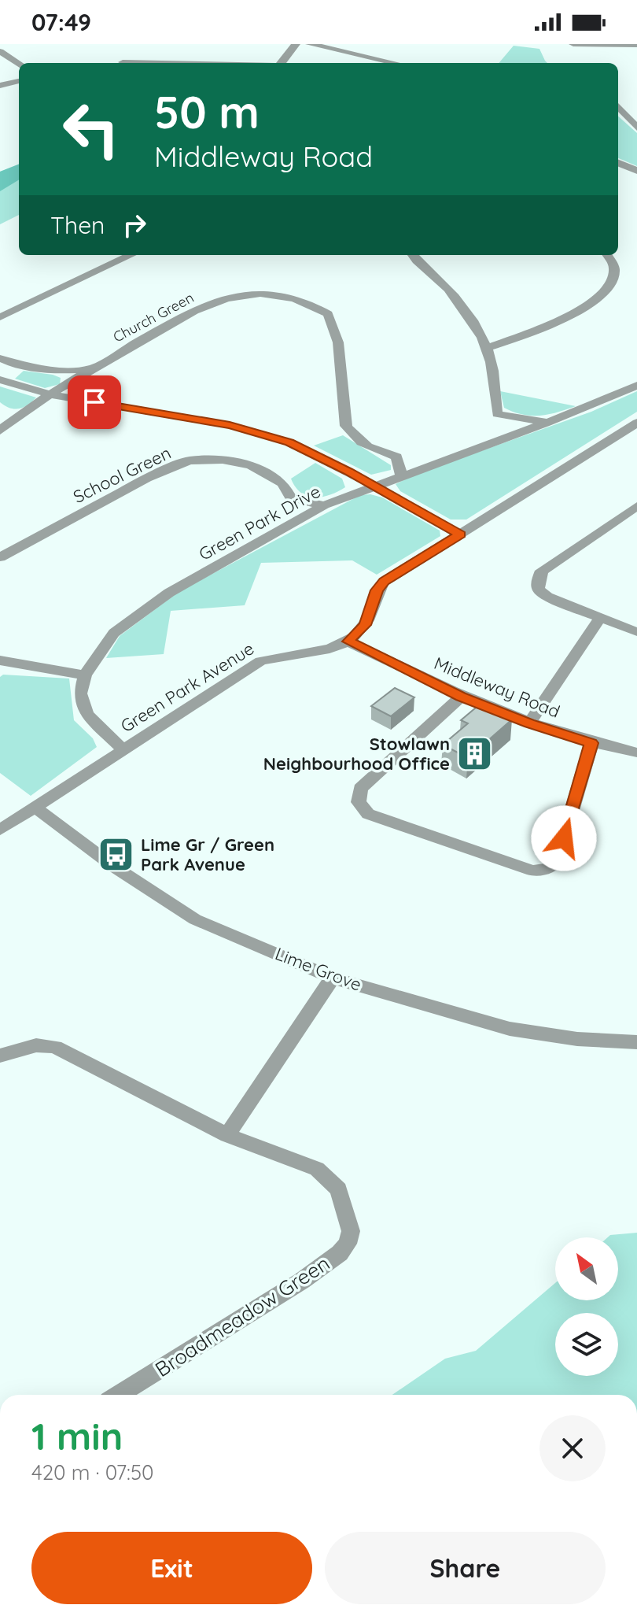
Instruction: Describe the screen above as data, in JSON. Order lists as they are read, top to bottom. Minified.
{"streets":{"street":["Church Green","School Green","Green Park Drive","Green Park Avenue","Middleway Road","Lime Grove","Broadmeadow Green"]},"crossings":[["Church Green","Green Park Drive"],["Green Park Avenue","Middleway Road"],["Green Park Avenue","Lime Grove"]],"places":{"building":["Stowlawn Neighbourhood Office"],"bus stop":["Lime Gr / Green Park Avenue"]},"north":"top left","page":{"status":"07:49","turn":["50 m","Middleway Road"],"then":"Then","heading":["1 min","420 m · 07:50"],"buttons":["Exit","Share"]}}
